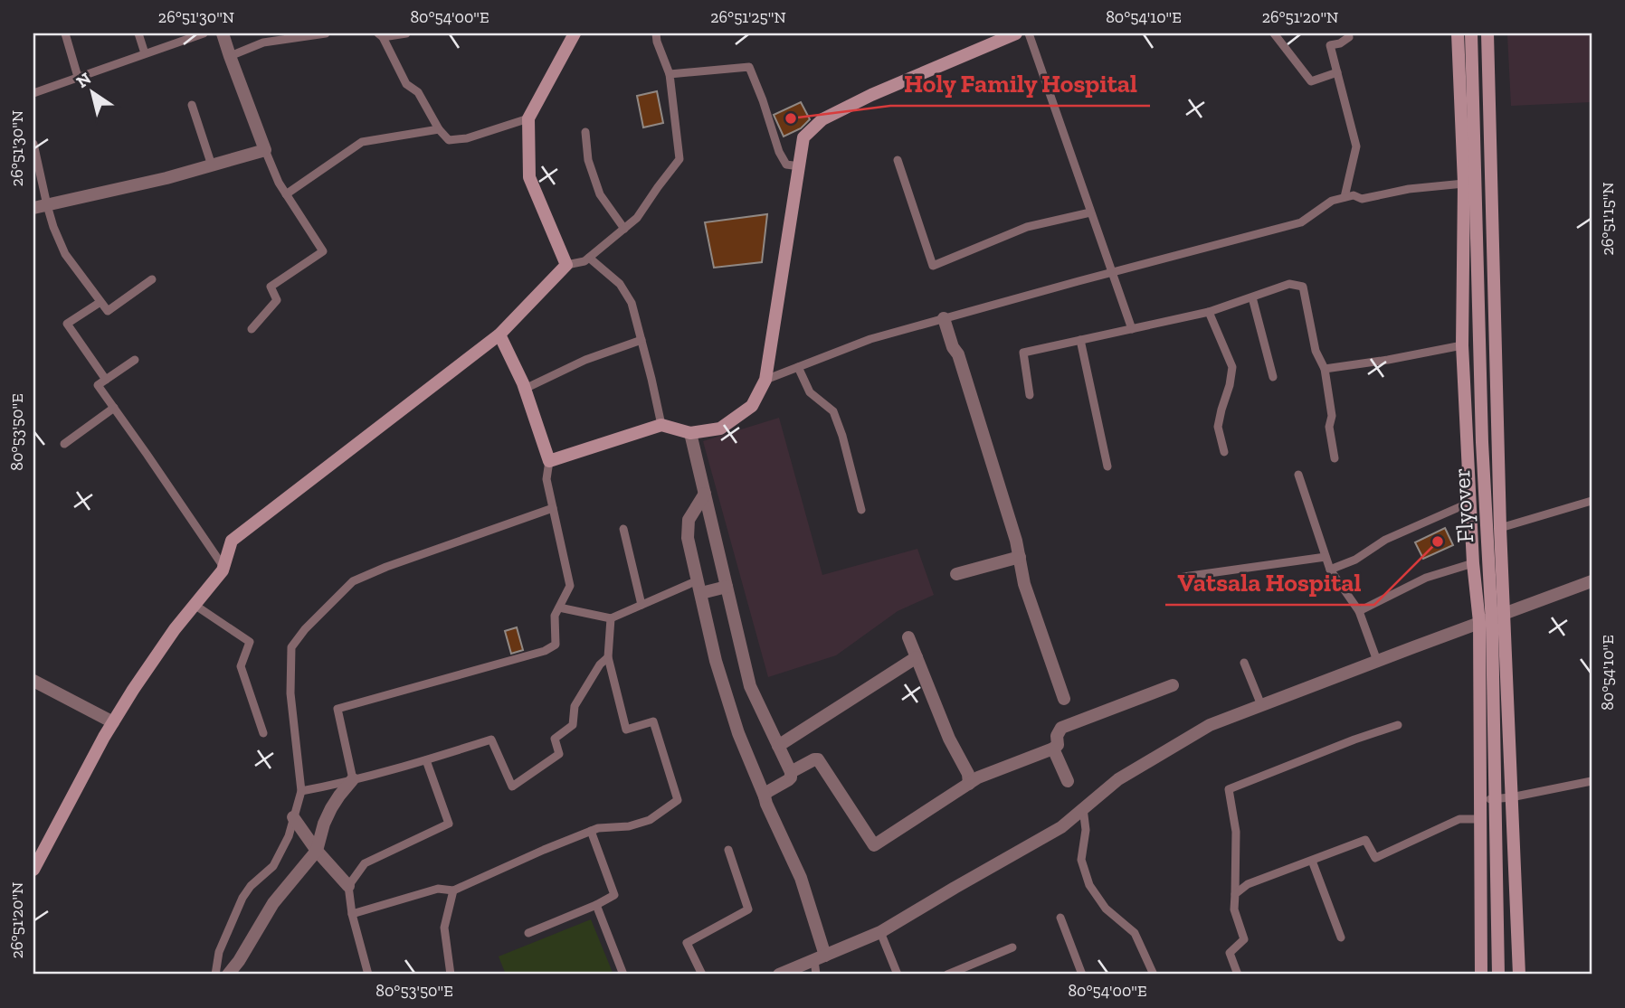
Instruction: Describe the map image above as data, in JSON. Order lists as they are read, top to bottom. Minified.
{"streets":{"main road":["Flyover"]},"places":["Holy Family Hospital","Vatsala Hospital"],"north":"top left","coordinates":["26°51'30\"N","80°54'00\"E","26°51'25\"N","80°54'10\"E","26°51'20\"N","26°51'15\"N","80°53'50\"E"]}
